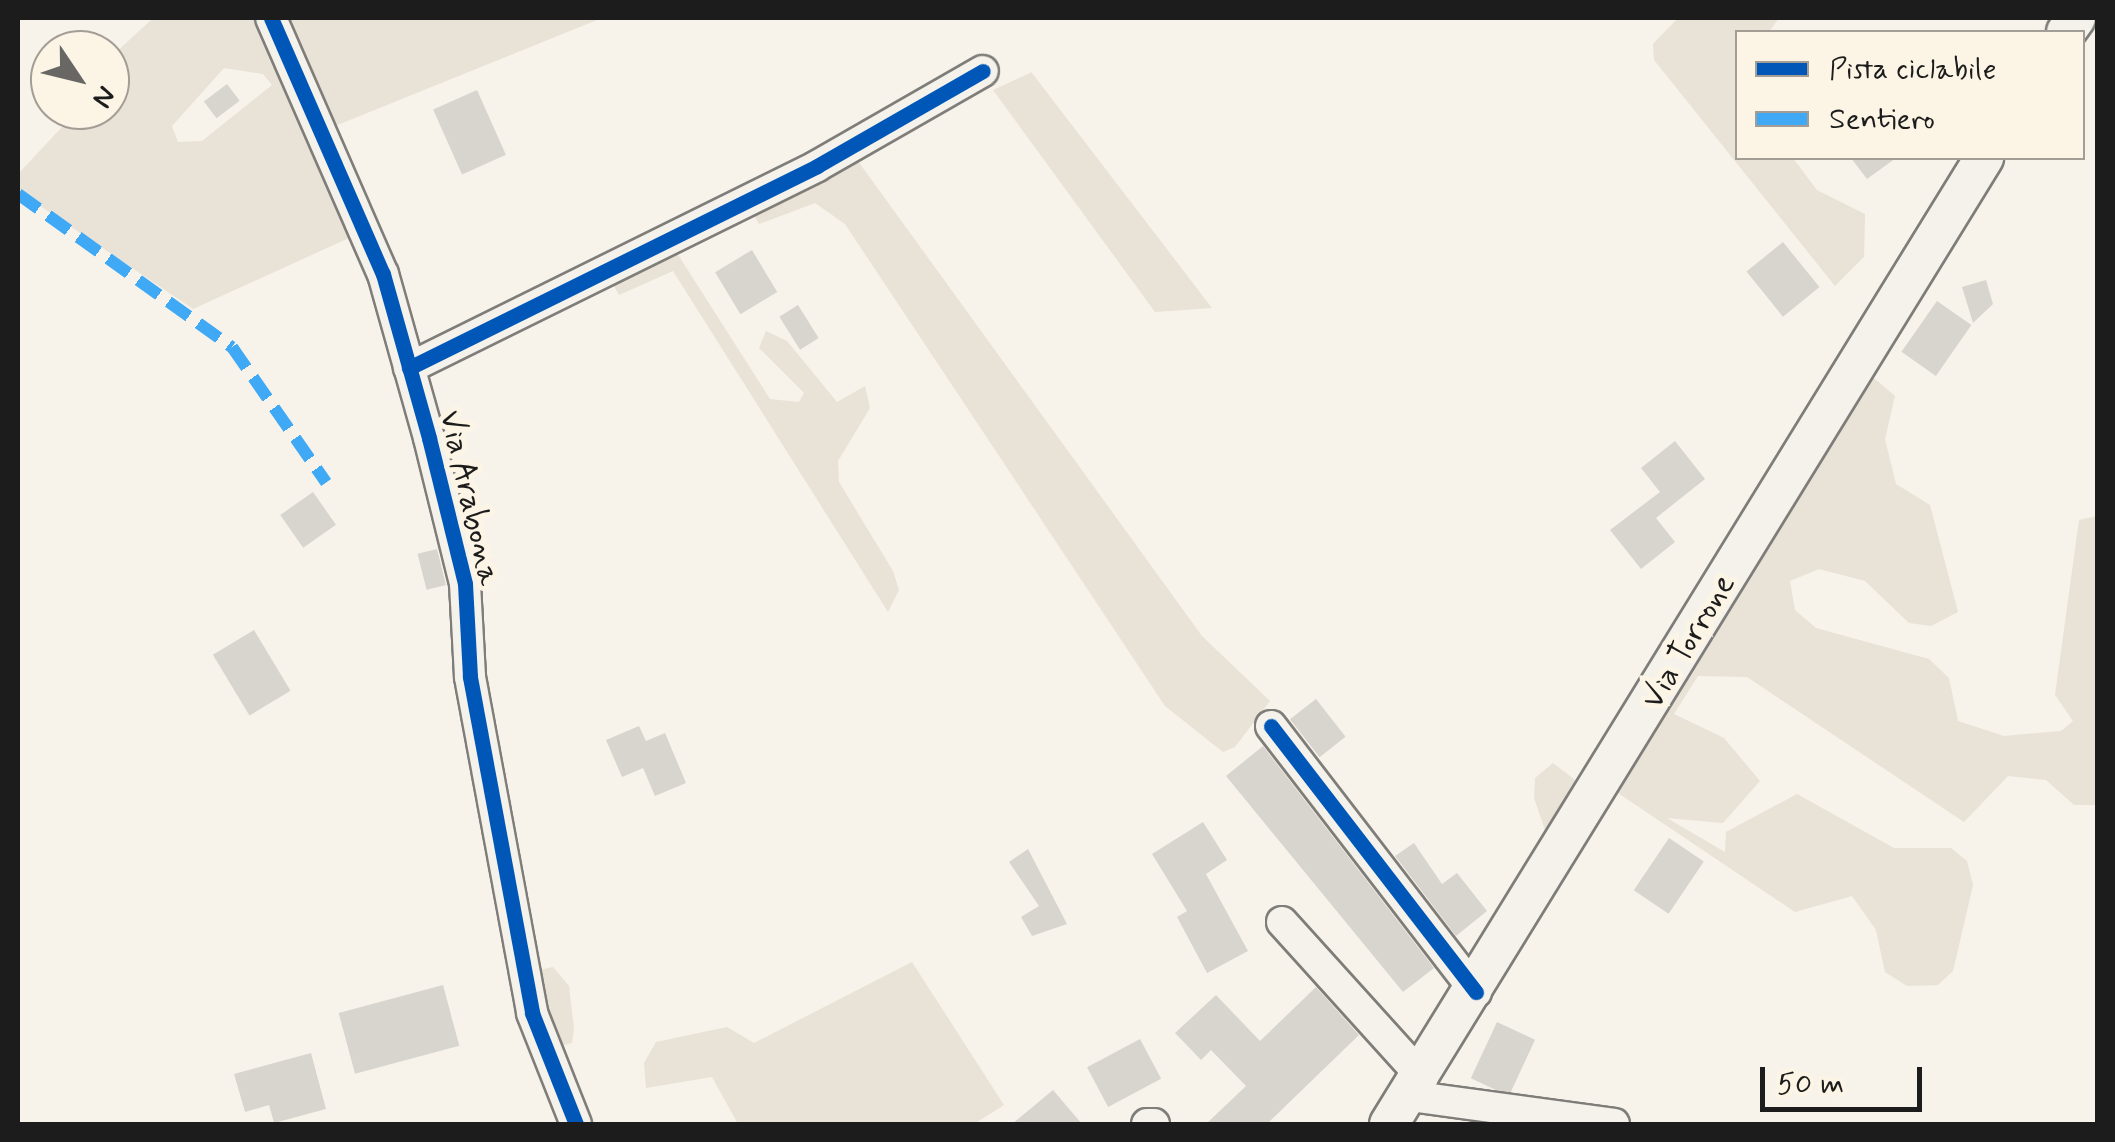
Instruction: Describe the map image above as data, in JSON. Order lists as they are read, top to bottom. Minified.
{"streets":{"main road":["Via Torrone"],"street":["Via Arabona"]},"legend":["Pista ciclabile","Sentiero"],"scale_bar":"50 m","north":"bottom right"}
